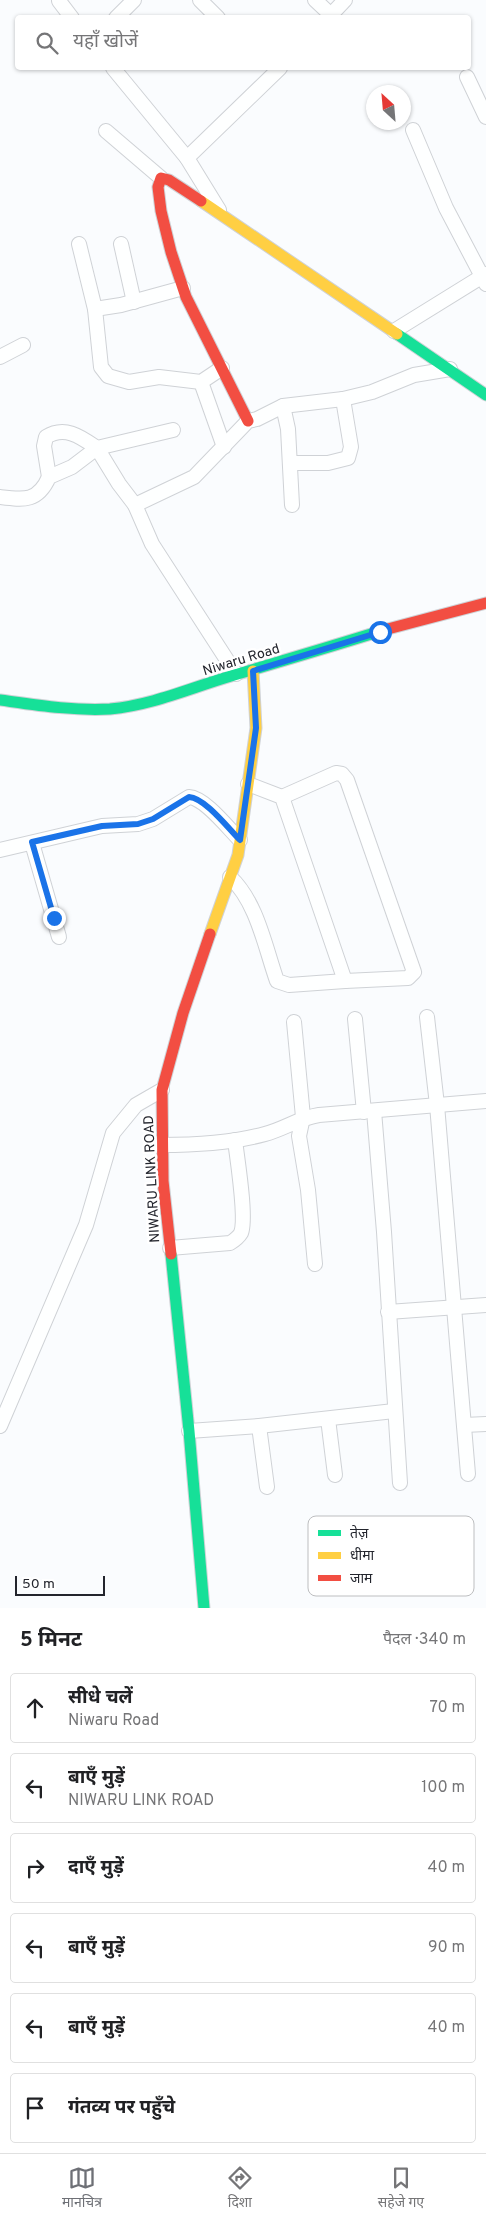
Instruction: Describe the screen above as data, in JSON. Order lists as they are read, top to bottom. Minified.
{"streets":{"street":["Niwaru Road","NIWARU LINK ROAD"]},"crossings":[["Niwaru Road","NIWARU LINK ROAD"]],"legend":["तेज़","धीमा","जाम"],"scale_bar":"50 m","north":"top left","page":{"search":"यहाँ खोजें","scale":"50 m","heading":["5 मिनट","पैदल · 340 m"],"list":[["सीधे चलें","Niwaru Road","70 m"],["बाएँ मुड़ें","NIWARU LINK ROAD","100 m"],["दाएँ मुड़ें","40 m"],["बाएँ मुड़ें","90 m"],["बाएँ मुड़ें","40 m"],"गंतव्य पर पहुँचे"],"nav":["मानचित्र","दिशा","सहेजे गए"]}}
